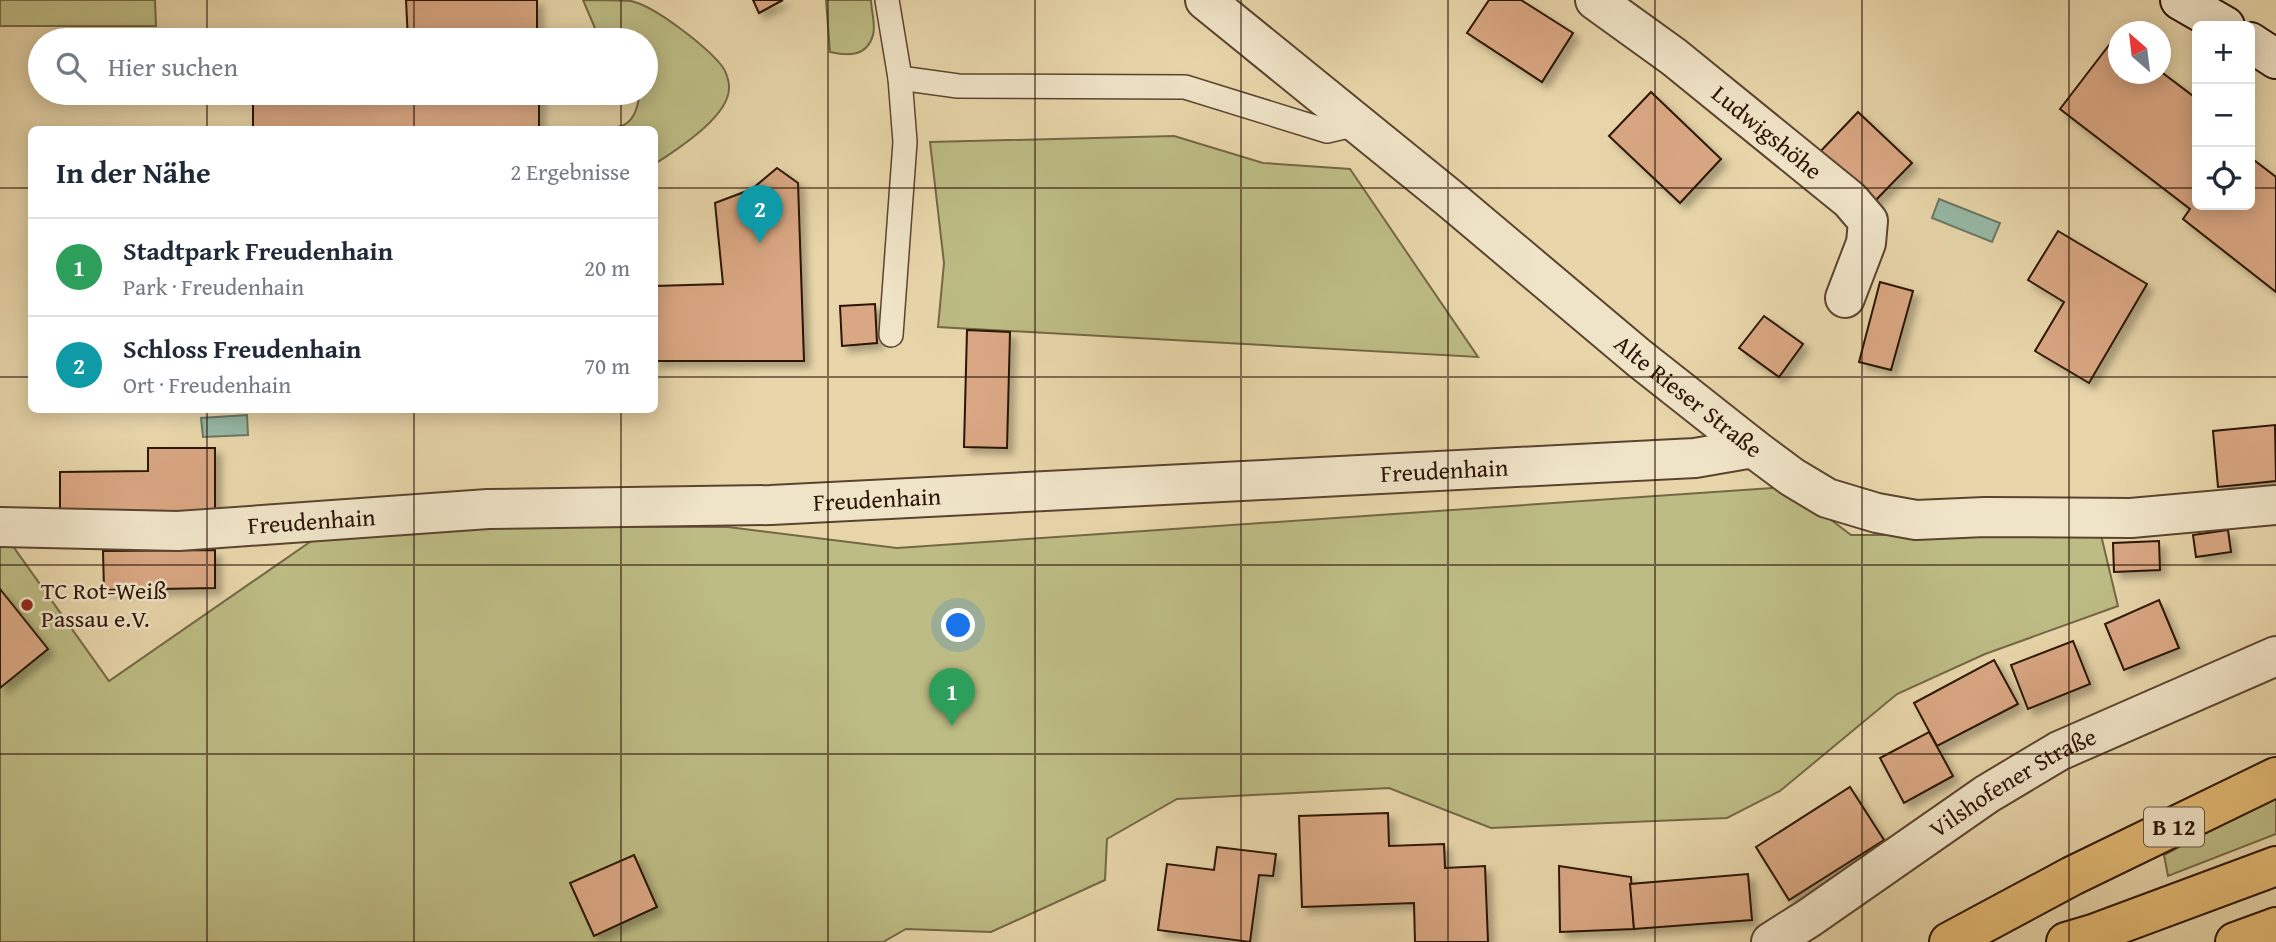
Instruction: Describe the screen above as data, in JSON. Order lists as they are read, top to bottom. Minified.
{"streets":{"main road":["B 12"],"street":["Ludwigshöhe","Alte Rieser Straße","Freudenhain","Vilshofener Straße"]},"crossings":[["Alte Rieser Straße","Freudenhain"]],"places":["TC Rot-Weiß Passau e.V."],"north":"top left","page":{"map_buttons":["+","−"],"search":"Hier suchen","heading":["In der Nähe","2 Ergebnisse"],"pins":["2","1"],"list":[{"mark":"1","name":"Stadtpark Freudenhain","note":"Park · Freudenhain","value":"20 m"},{"mark":"2","name":"Schloss Freudenhain","note":"Ort · Freudenhain","value":"70 m"}]}}
